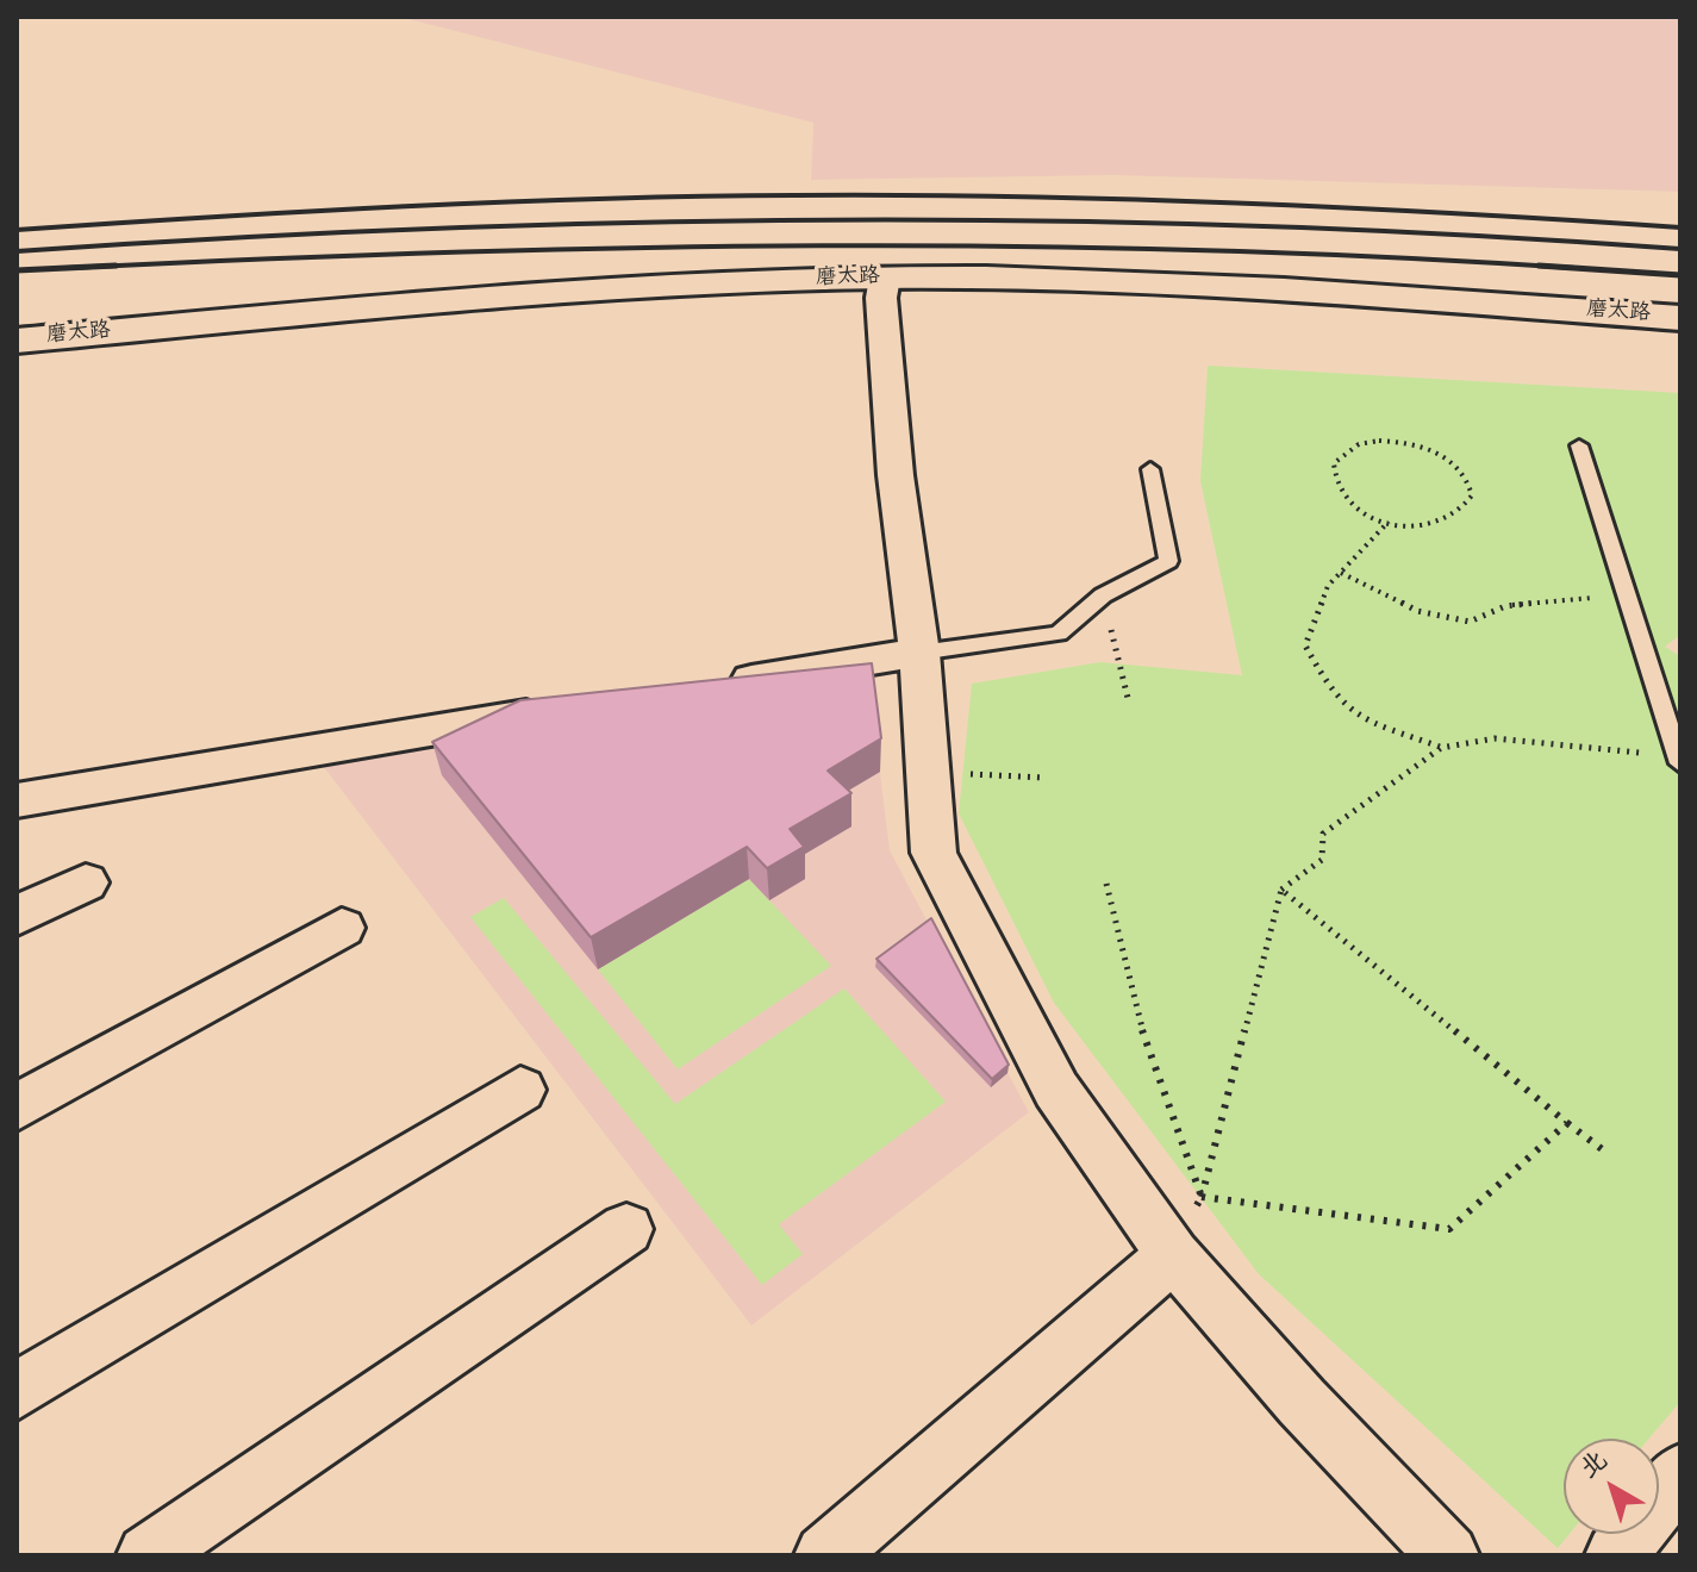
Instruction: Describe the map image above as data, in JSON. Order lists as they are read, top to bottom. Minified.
{"streets":{"main road":["磨太路"]},"north":"top left"}
